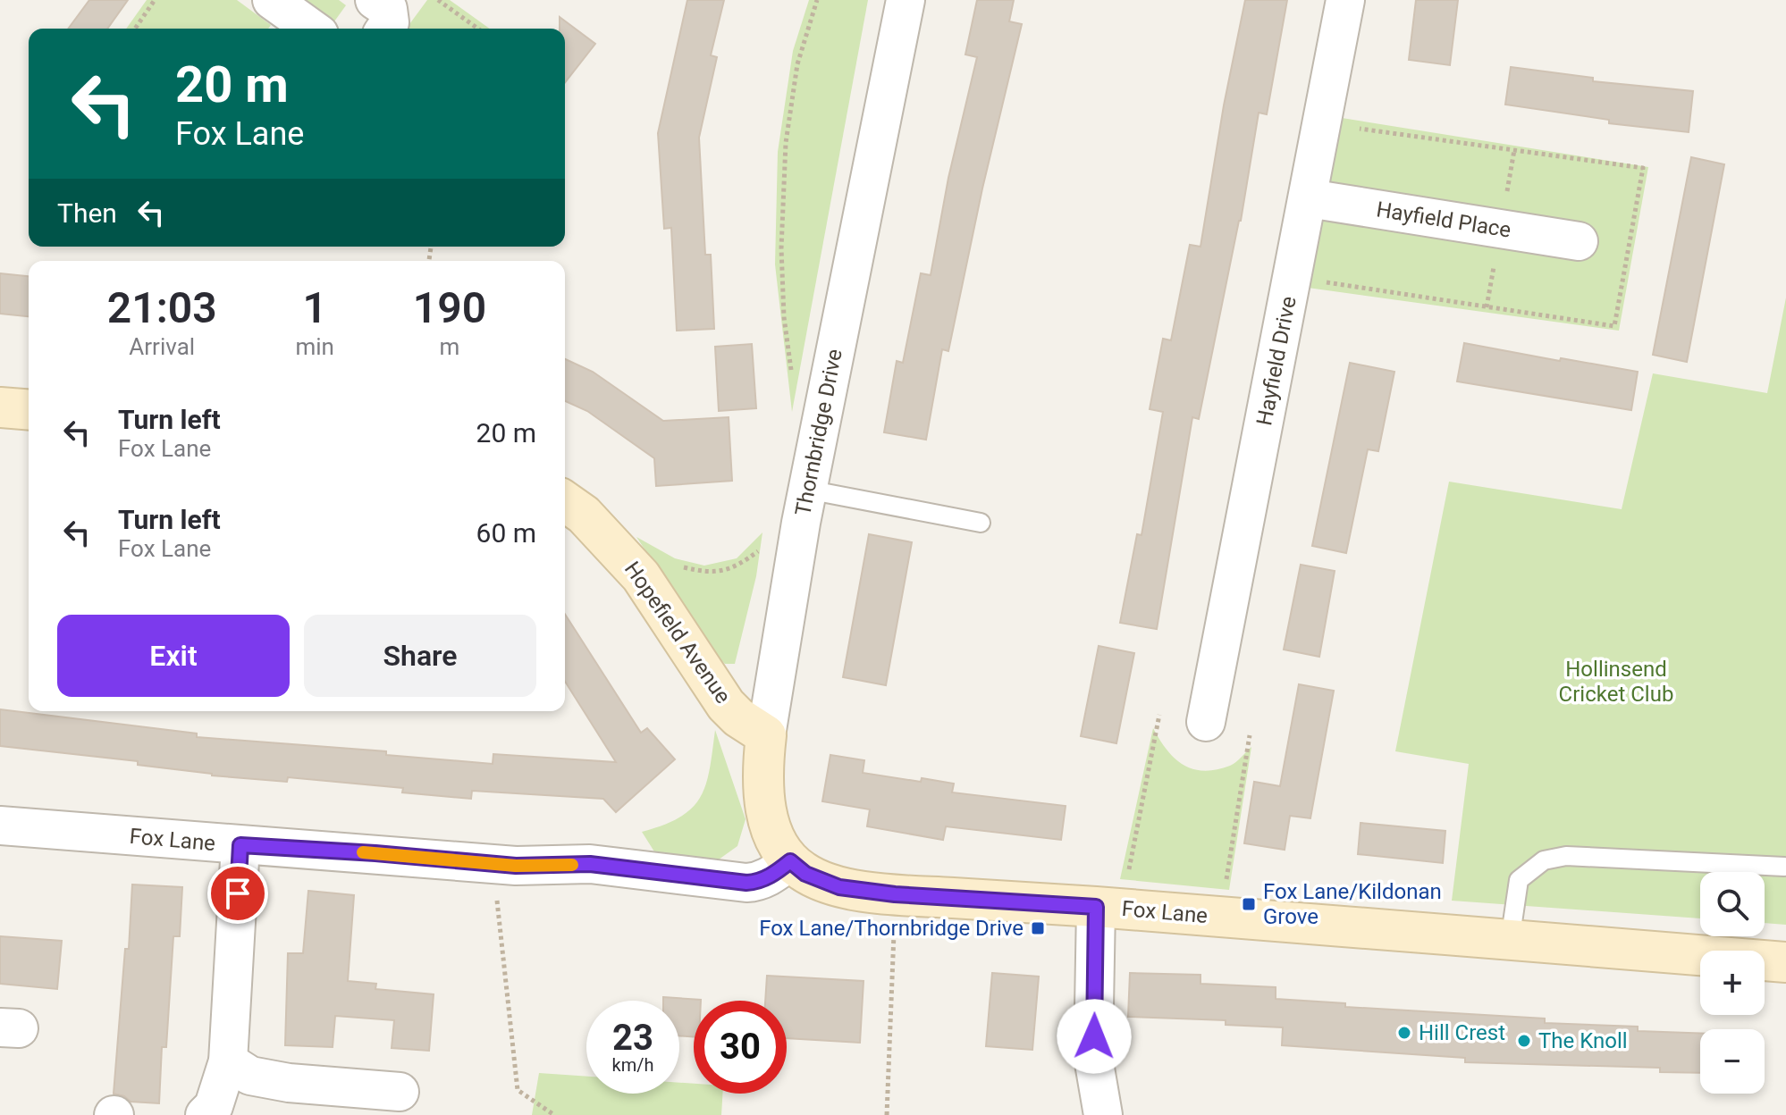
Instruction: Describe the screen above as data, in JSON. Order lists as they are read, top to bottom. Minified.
{"streets":{"street":["Hayfield Place","Hayfield Drive","Thornbridge Drive","Hopefield Avenue","Fox Lane"]},"crossings":[["Hayfield Place","Hayfield Drive"],["Thornbridge Drive","Hopefield Avenue"],["Thornbridge Drive","Fox Lane"]],"parks":["Hollinsend Cricket Club"],"places":{"transit":["Fox Lane/Kildonan Grove","Fox Lane/Thornbridge Drive"],"other":["Hill Crest","The Knoll"]},"page":{"turn":["20 m","Fox Lane"],"then":"Then","eta":["21:03","Arrival","1","min","190","m"],"list":[{"name":"Turn left","note":"Fox Lane","value":"20 m"},{"name":"Turn left","note":"Fox Lane","value":"60 m"}],"buttons":["Exit","Share"],"map_buttons":["+","−"],"speed":"23 km/h","limit":"30"}}
